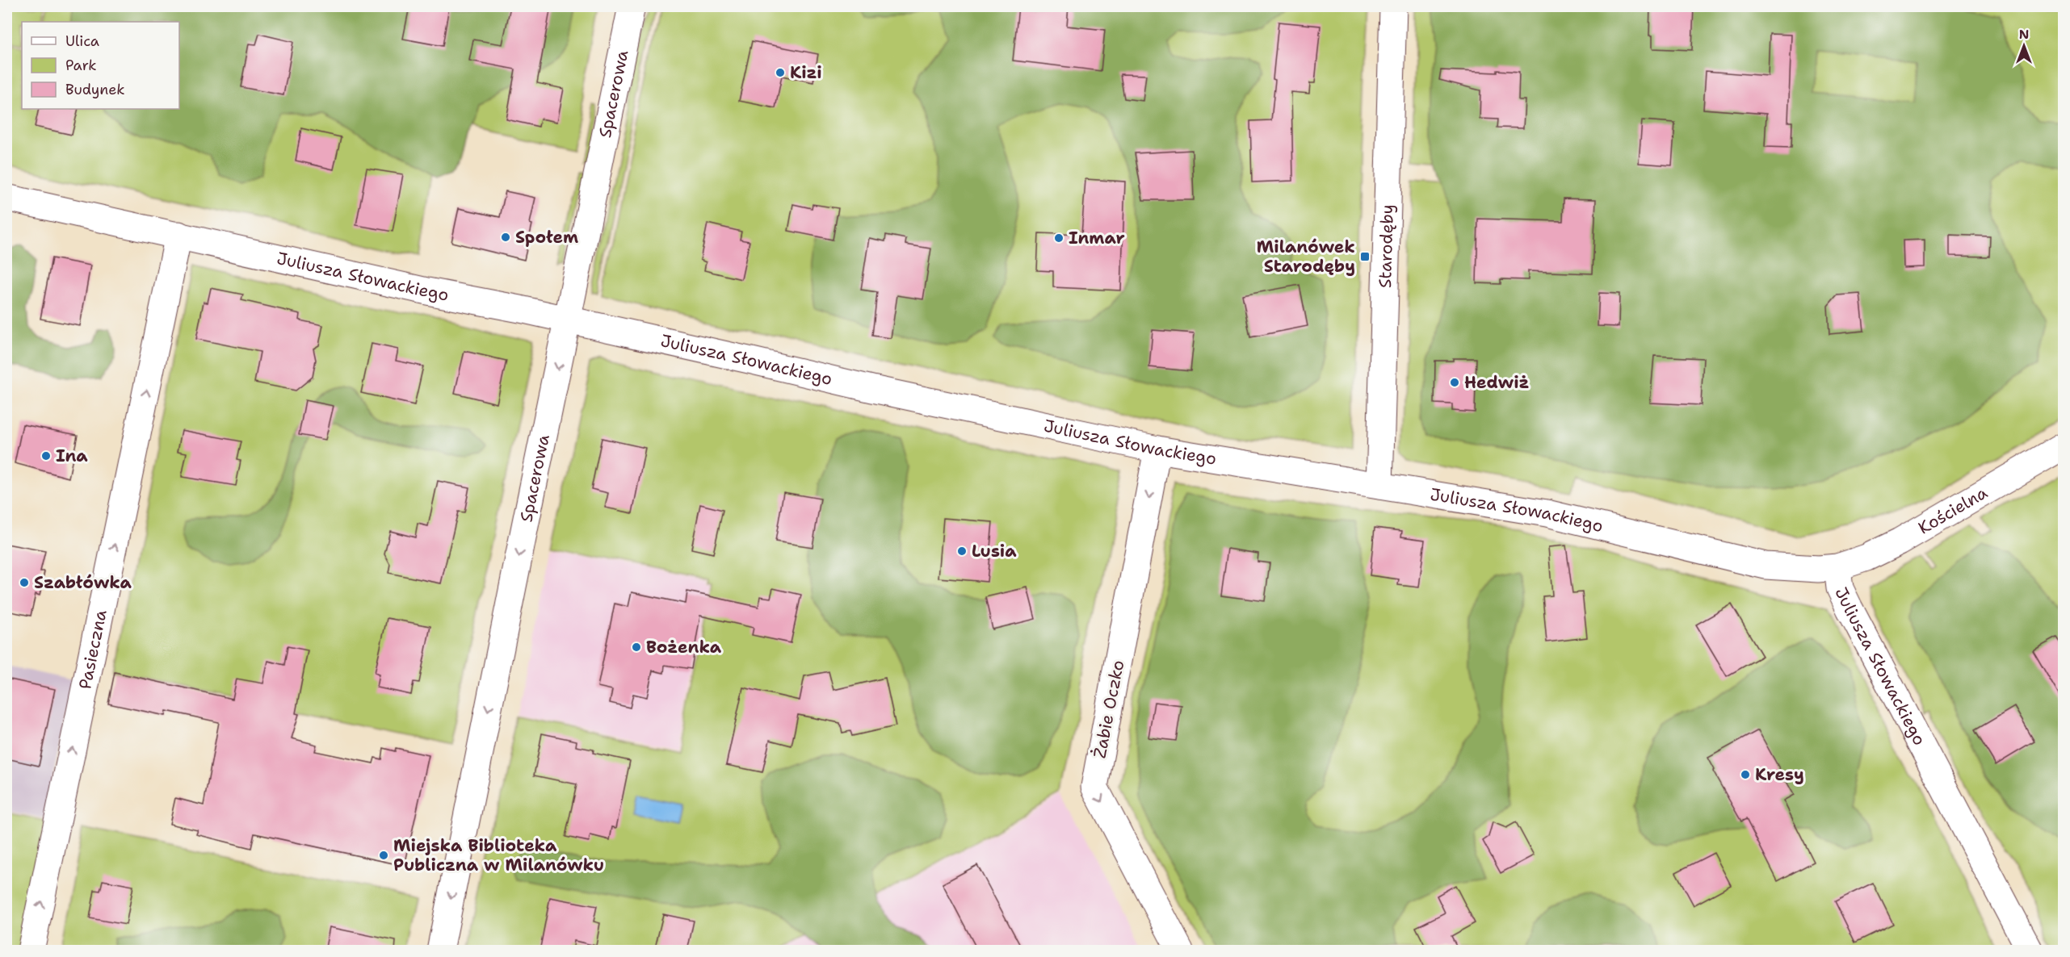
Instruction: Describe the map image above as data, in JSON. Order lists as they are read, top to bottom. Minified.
{"streets":{"street":["Spacerowa","Starodęby","Juliusza Słowackiego","Kościelna","Pasieczna","Żabie Oczko"]},"crossings":[["Spacerowa","Juliusza Słowackiego"],["Starodęby","Juliusza Słowackiego"],["Juliusza Słowackiego","Kościelna"],["Juliusza Słowackiego","Pasieczna"],["Juliusza Słowackiego","Żabie Oczko"]],"one_way":["Spacerowa","Pasieczna","Żabie Oczko"],"places":{"other":["Kizi","Społem","Inmar","Hedwiż","Ina","Lusia","Szabłówka","Bożenka","Kresy","Miejska Biblioteka Publiczna w Milanówku"],"transit":["Milanówek Starodęby"]},"legend":["Ulica","Park","Budynek"],"north":"top"}
